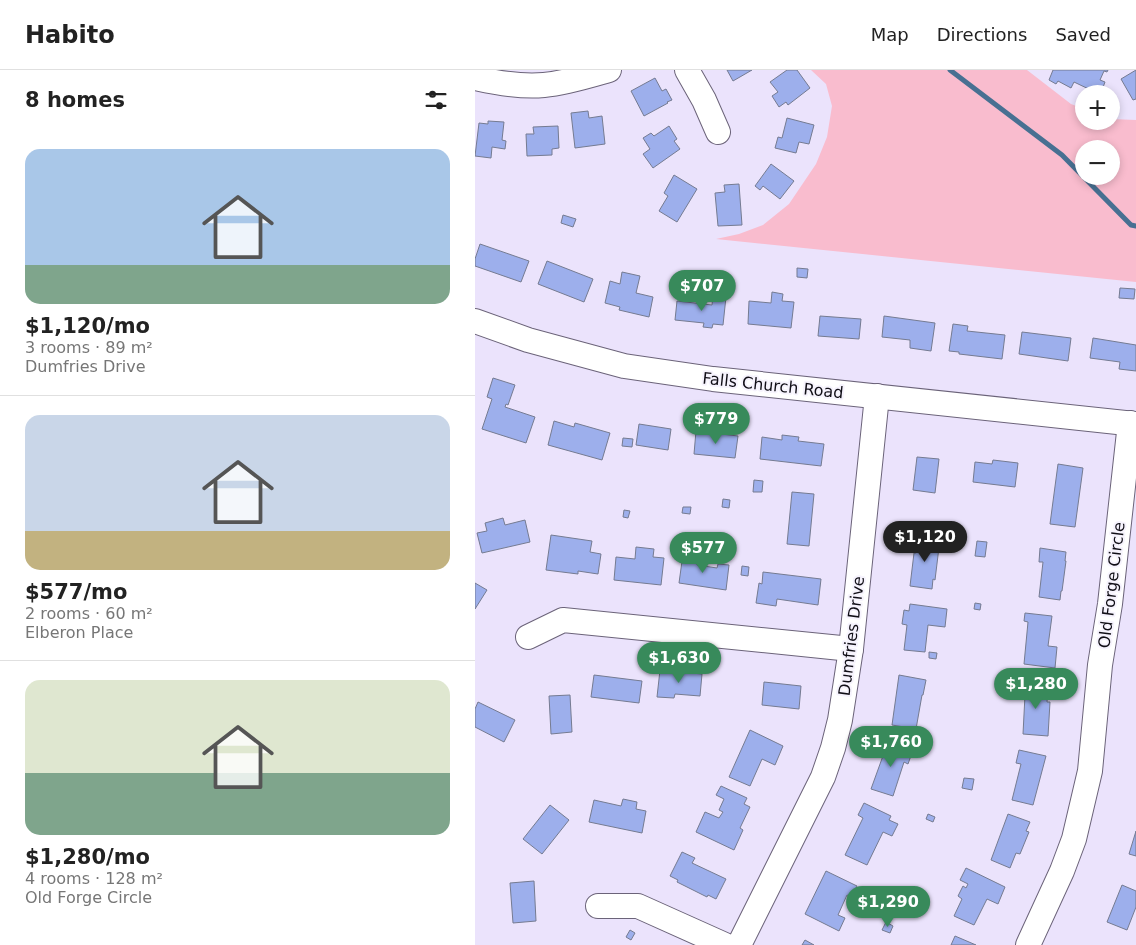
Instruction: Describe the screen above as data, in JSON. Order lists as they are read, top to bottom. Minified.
{"streets":{"street":["Falls Church Road","Old Forge Circle","Dumfries Drive"]},"crossings":[["Falls Church Road","Old Forge Circle"],["Falls Church Road","Dumfries Drive"]],"page":{"header":"Habito","nav":["Map","Directions","Saved"],"heading":"8 homes","map_buttons":["+","−"],"list":[{"name":"$1,120/mo","note":"3 rooms · 89 m² · Dumfries Drive"},{"name":"$577/mo","note":"2 rooms · 60 m² · Elberon Place"},{"name":"$1,280/mo","note":"4 rooms · 128 m² · Old Forge Circle"}],"price":["$707","$779","$1,120","$577","$1,630","$1,280","$1,760","$1,290"]}}
